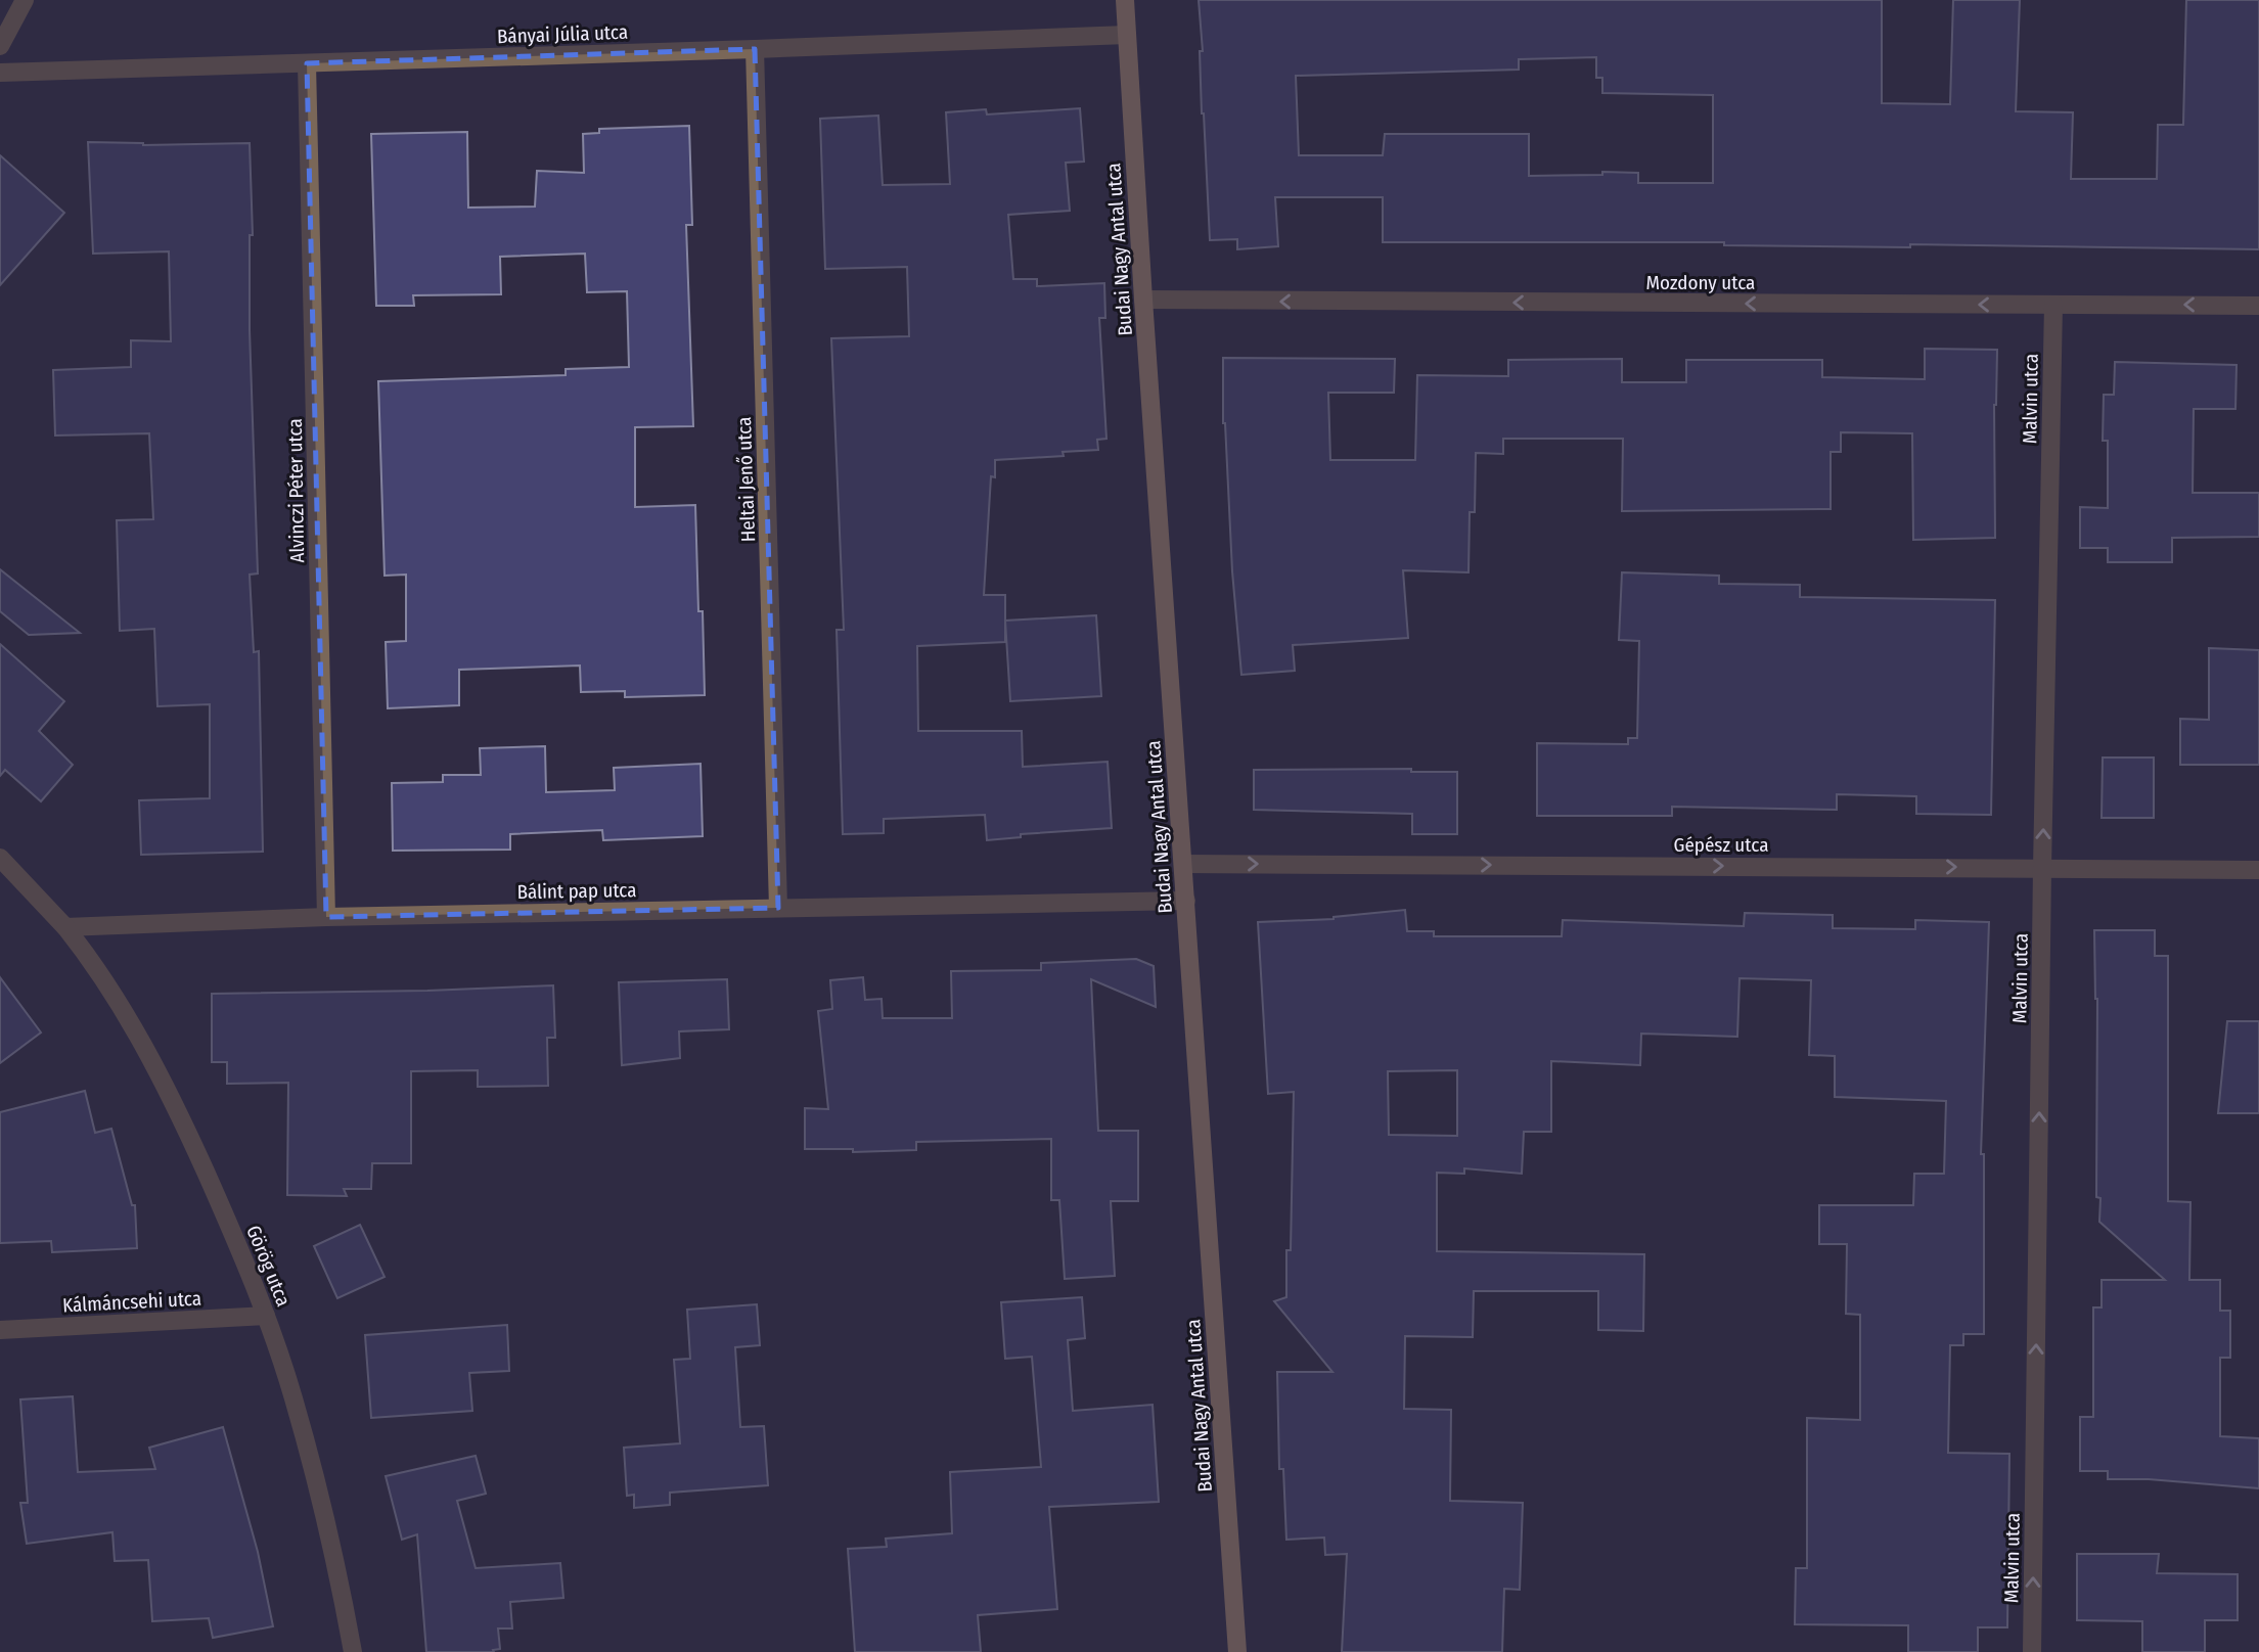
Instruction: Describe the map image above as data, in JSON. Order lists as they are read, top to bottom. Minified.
{"streets":{"street":["Bányai Júlia utca","Budai Nagy Antal utca","Mozdony utca","Malvin utca","Heltai Jenő utca","Alvinczi Péter utca","Gépész utca","Bálint pap utca","Görög utca","Kálmáncsehi utca"]},"crossings":[["Bányai Júlia utca","Budai Nagy Antal utca"],["Bányai Júlia utca","Heltai Jenő utca"],["Bányai Júlia utca","Alvinczi Péter utca"],["Budai Nagy Antal utca","Mozdony utca"],["Budai Nagy Antal utca","Gépész utca"],["Budai Nagy Antal utca","Bálint pap utca"],["Mozdony utca","Malvin utca"],["Malvin utca","Gépész utca"],["Heltai Jenő utca","Bálint pap utca"],["Alvinczi Péter utca","Bálint pap utca"],["Bálint pap utca","Görög utca"],["Görög utca","Kálmáncsehi utca"]],"one_way":["Mozdony utca","Malvin utca","Gépész utca"]}
